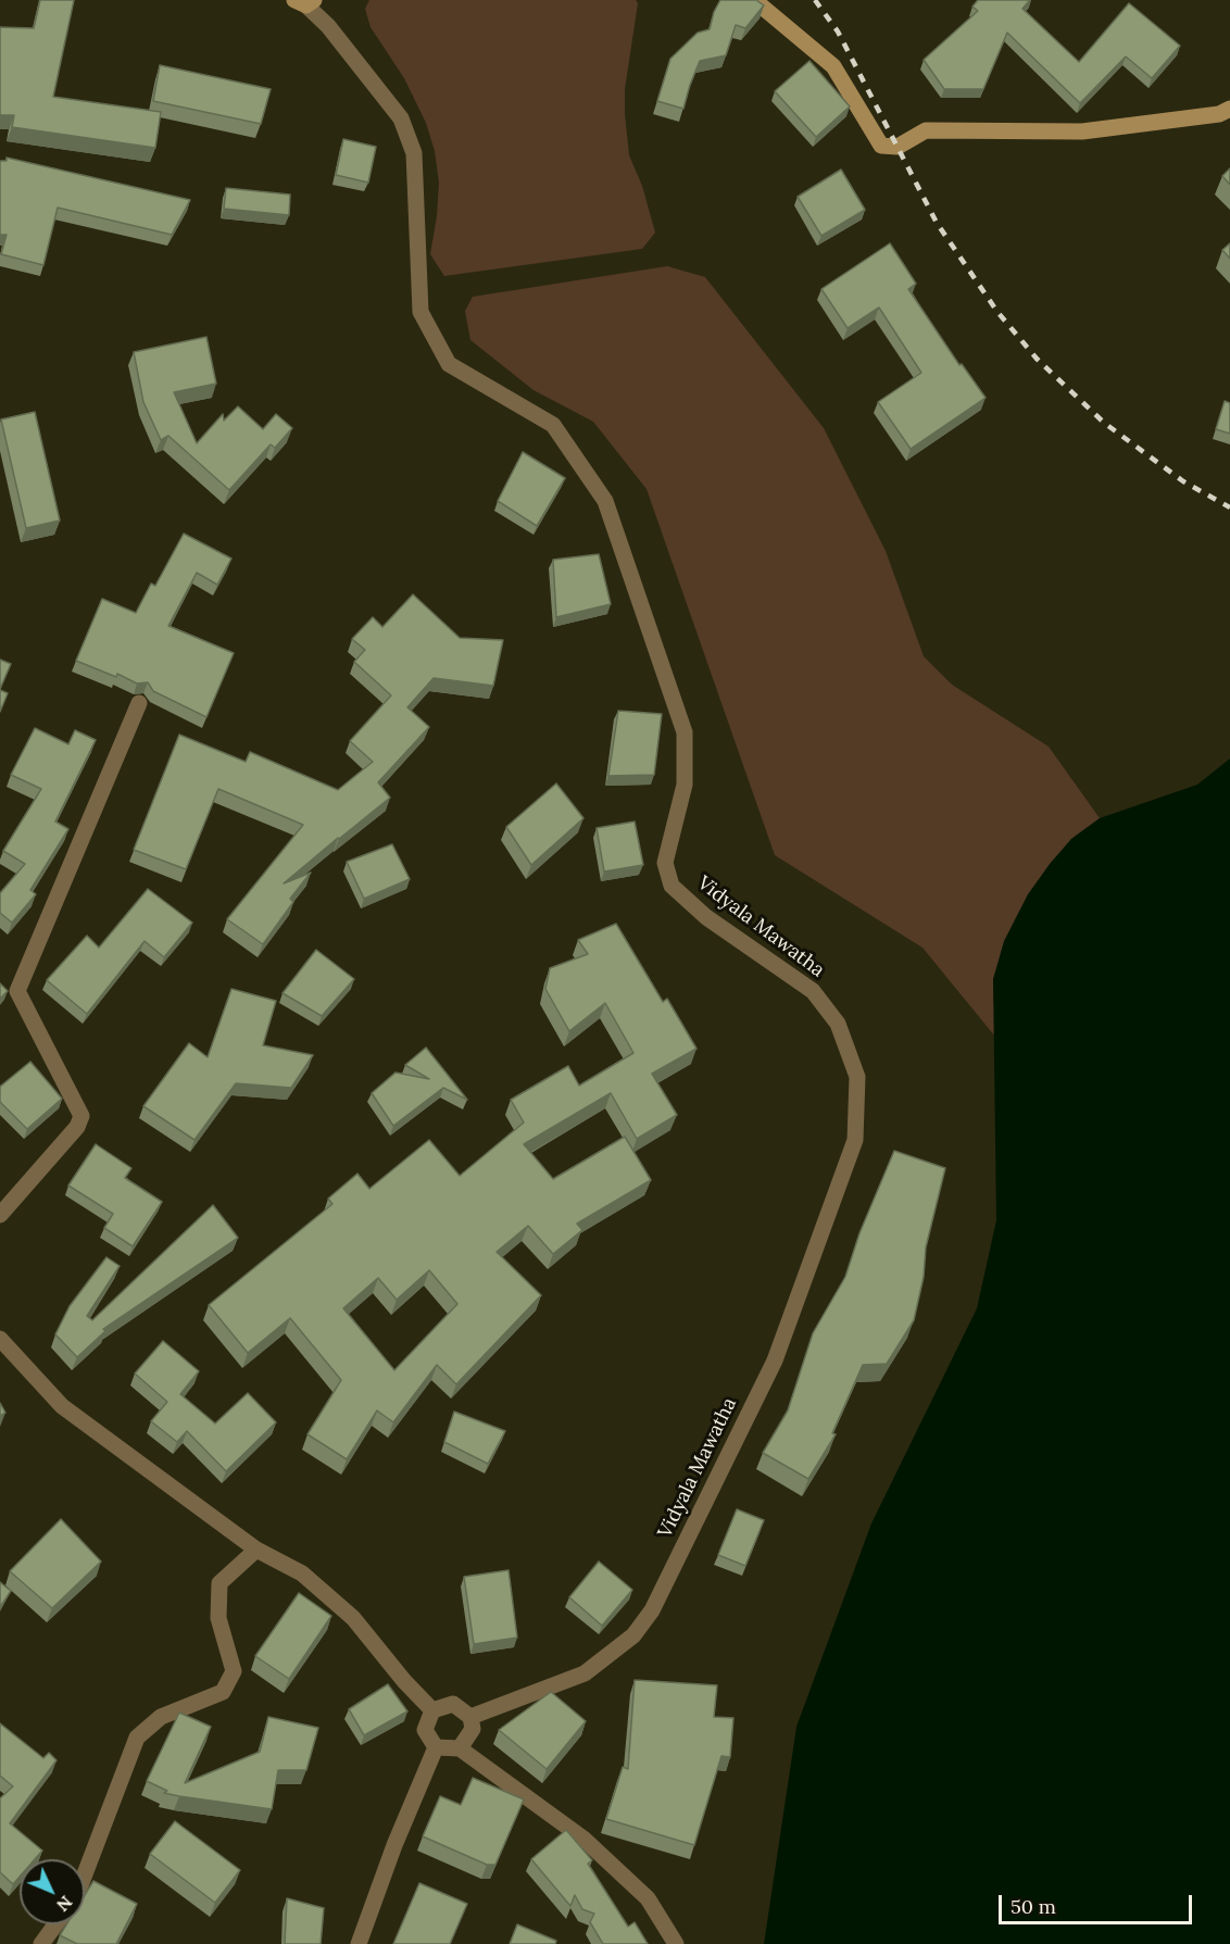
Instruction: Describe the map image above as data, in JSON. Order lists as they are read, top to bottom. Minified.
{"streets":{"street":["Vidyala Mawatha"]},"scale_bar":"50 m","north":"bottom right"}
